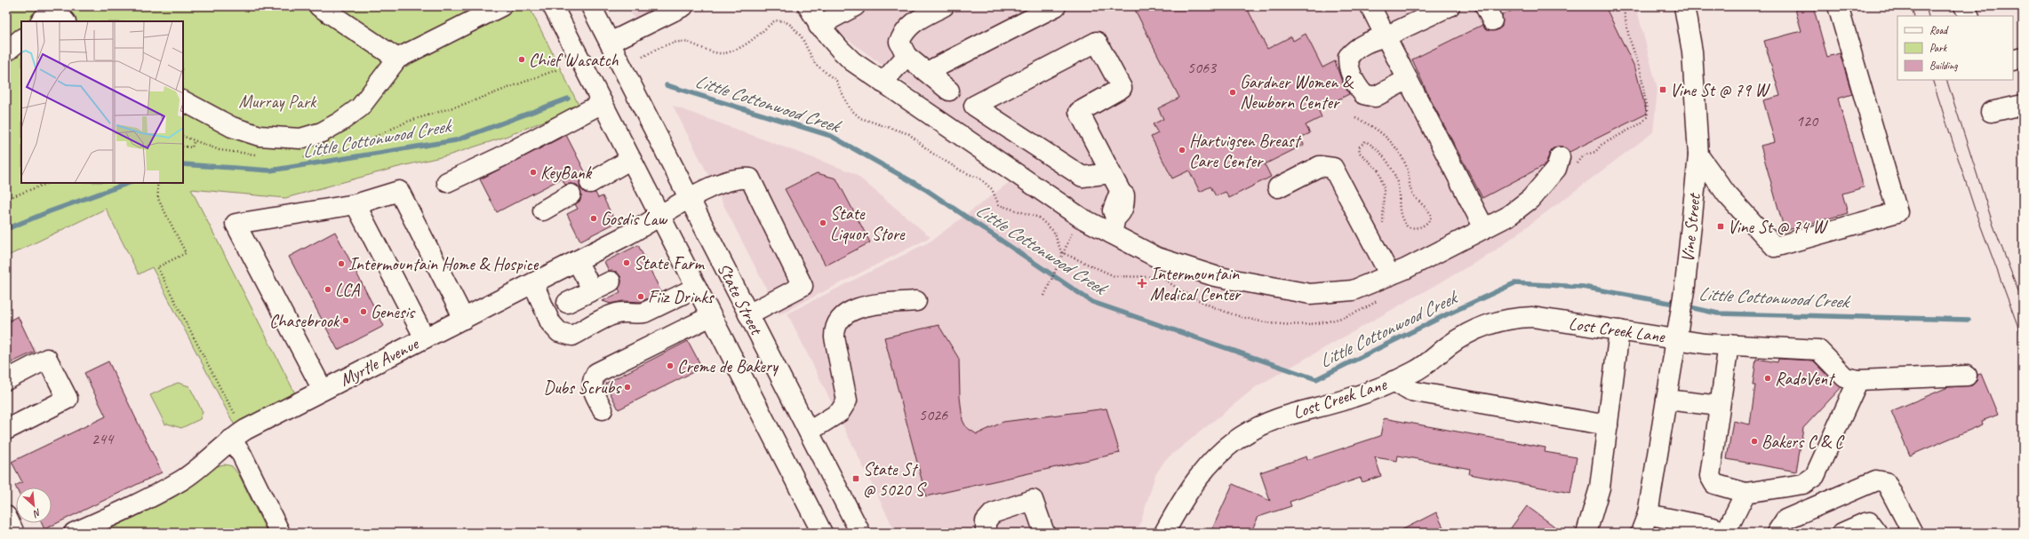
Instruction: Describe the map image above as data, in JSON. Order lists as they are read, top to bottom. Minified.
{"streets":{"street":["Vine Street","State Street","Lost Creek Lane","Myrtle Avenue"]},"crossings":[["Vine Street","Lost Creek Lane"],["State Street","Myrtle Avenue"]],"water":["Little Cottonwood Creek"],"parks":["Murray Park"],"places":{"other":["Chief Wasatch","Gardner Women & Newborn Center","Hartvigsen Breast Care Center","KeyBank","Gosdis Law","State Liquor Store","State Farm","Intermountain Home & Hospice","LCA","Fiiz Drinks","Genesis","Chasebrook","Creme de Bakery","RadoVent","Dubs Scrubs","Bakers C & C"],"transit":["Vine St @ 79 W","Vine St @ 74 W","State St @ 5020 S"],"health":["Intermountain Medical Center"]},"house_numbers":["5063","120","5026","244"],"legend":["Road","Park","Building"],"north":"bottom right"}
